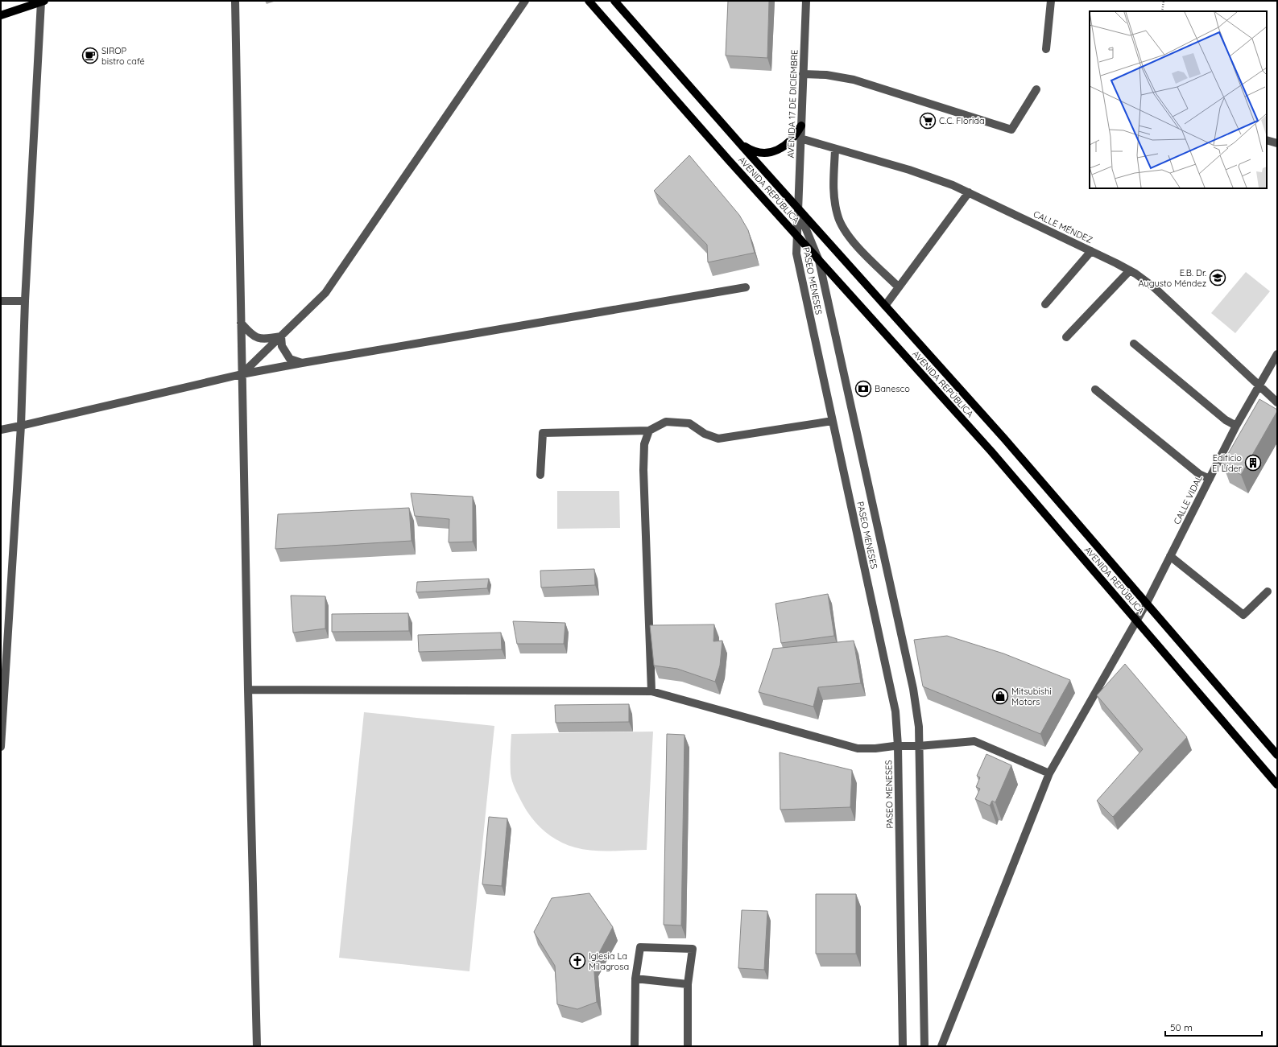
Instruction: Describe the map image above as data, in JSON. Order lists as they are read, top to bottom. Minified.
{"streets":{"main road":["AVENIDA REPÚBLICA"],"street":["AVENIDA 17 DE DICIEMBRE","CALLE MÉNDEZ","PASEO MENESES","CALLE VIDAL"]},"crossings":[["AVENIDA 17 DE DICIEMBRE","AVENIDA REPÚBLICA"],["AVENIDA 17 DE DICIEMBRE","CALLE MÉNDEZ"],["AVENIDA 17 DE DICIEMBRE","PASEO MENESES"],["AVENIDA REPÚBLICA","PASEO MENESES"],["AVENIDA REPÚBLICA","CALLE VIDAL"],["CALLE MÉNDEZ","CALLE VIDAL"]],"places":{"cafe":["SIROP bistro café"],"supermarket":["C.C. Florida"],"school or university":["E.B. Dr. Augusto Méndez"],"bank":["Banesco"],"building":["Edificio El Líder"],"shop":["Mitsubishi Motors"],"church":["Iglesia La Milagrosa"]},"scale_bar":"50 m"}
